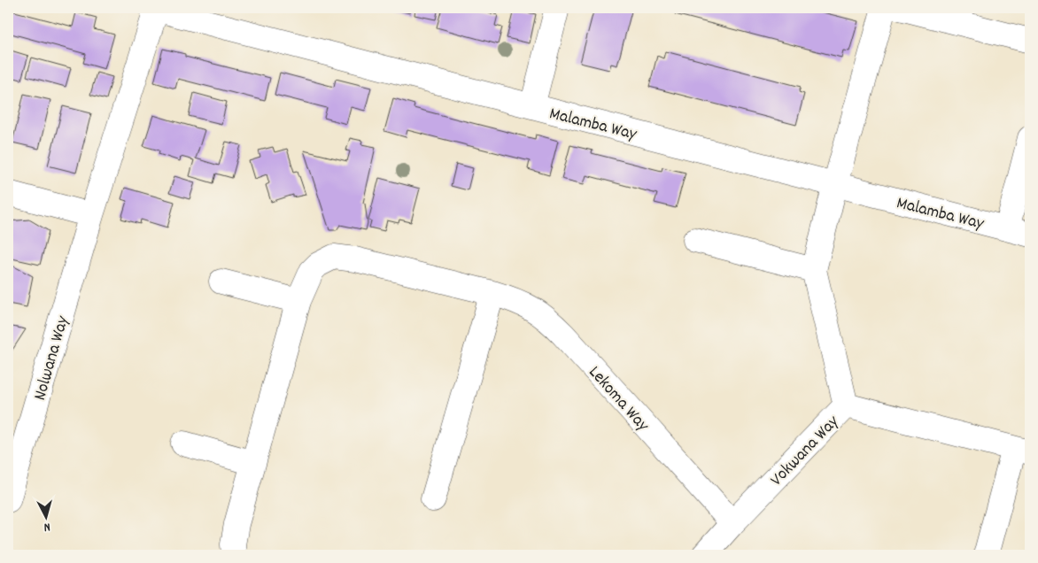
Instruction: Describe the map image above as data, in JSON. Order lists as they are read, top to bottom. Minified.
{"streets":{"street":["Malamba Way","Nolwana Way","Lekoma Way","Vokwana Way"]},"crossings":[["Malamba Way","Nolwana Way"],["Lekoma Way","Vokwana Way"]],"north":"bottom"}
